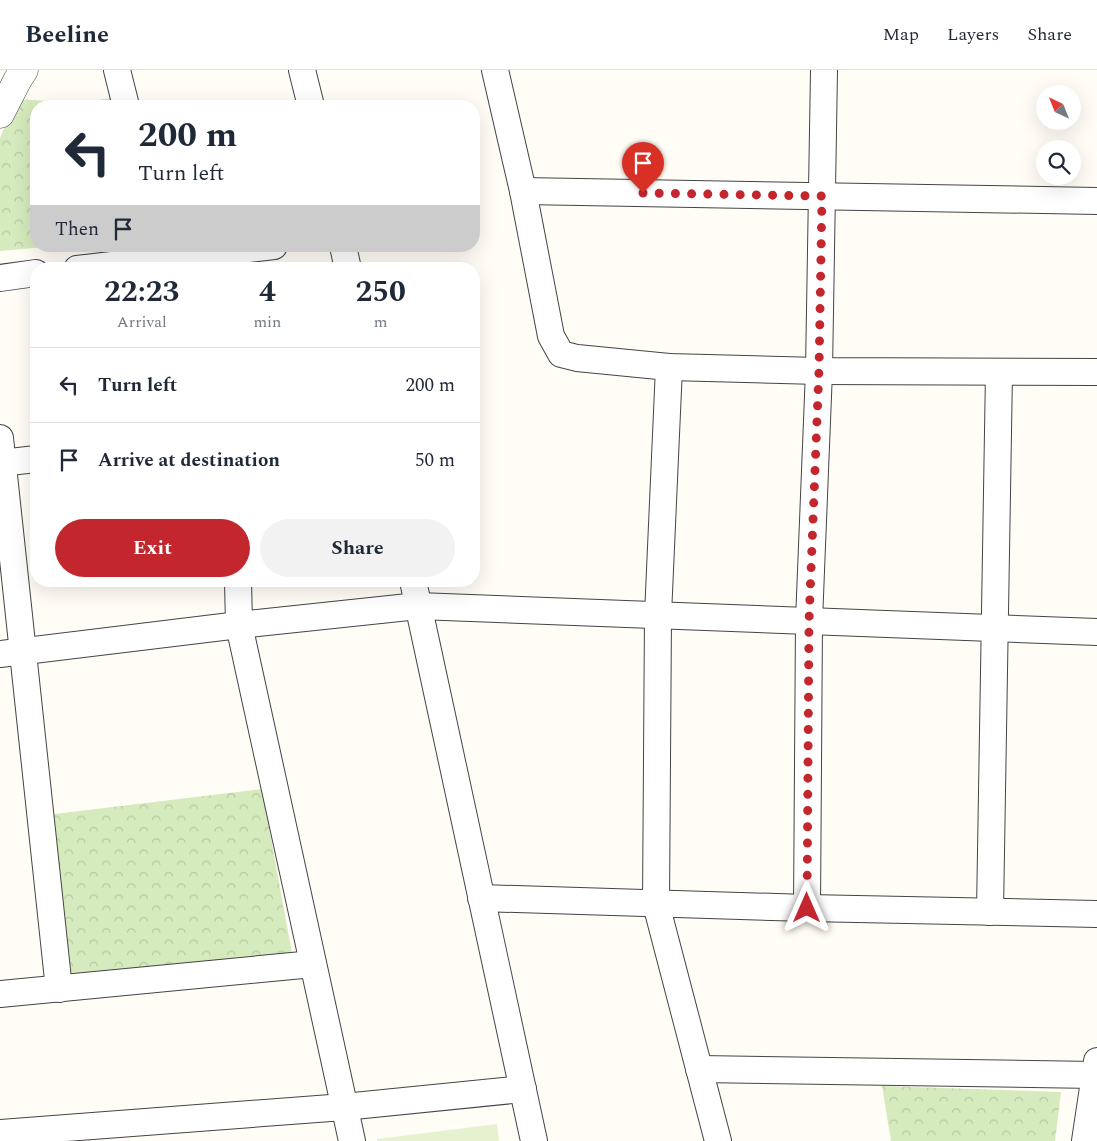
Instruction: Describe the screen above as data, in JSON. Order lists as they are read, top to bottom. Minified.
{"north":"top left","page":{"header":"Beeline","nav":["Map","Layers","Share"],"turn":["200 m","Turn left"],"then":"Then","eta":["22:23","Arrival","4","min","250","m"],"list":[{"name":"Turn left","value":"200 m"},{"name":"Arrive at destination","value":"50 m"}],"buttons":["Exit","Share"]}}
